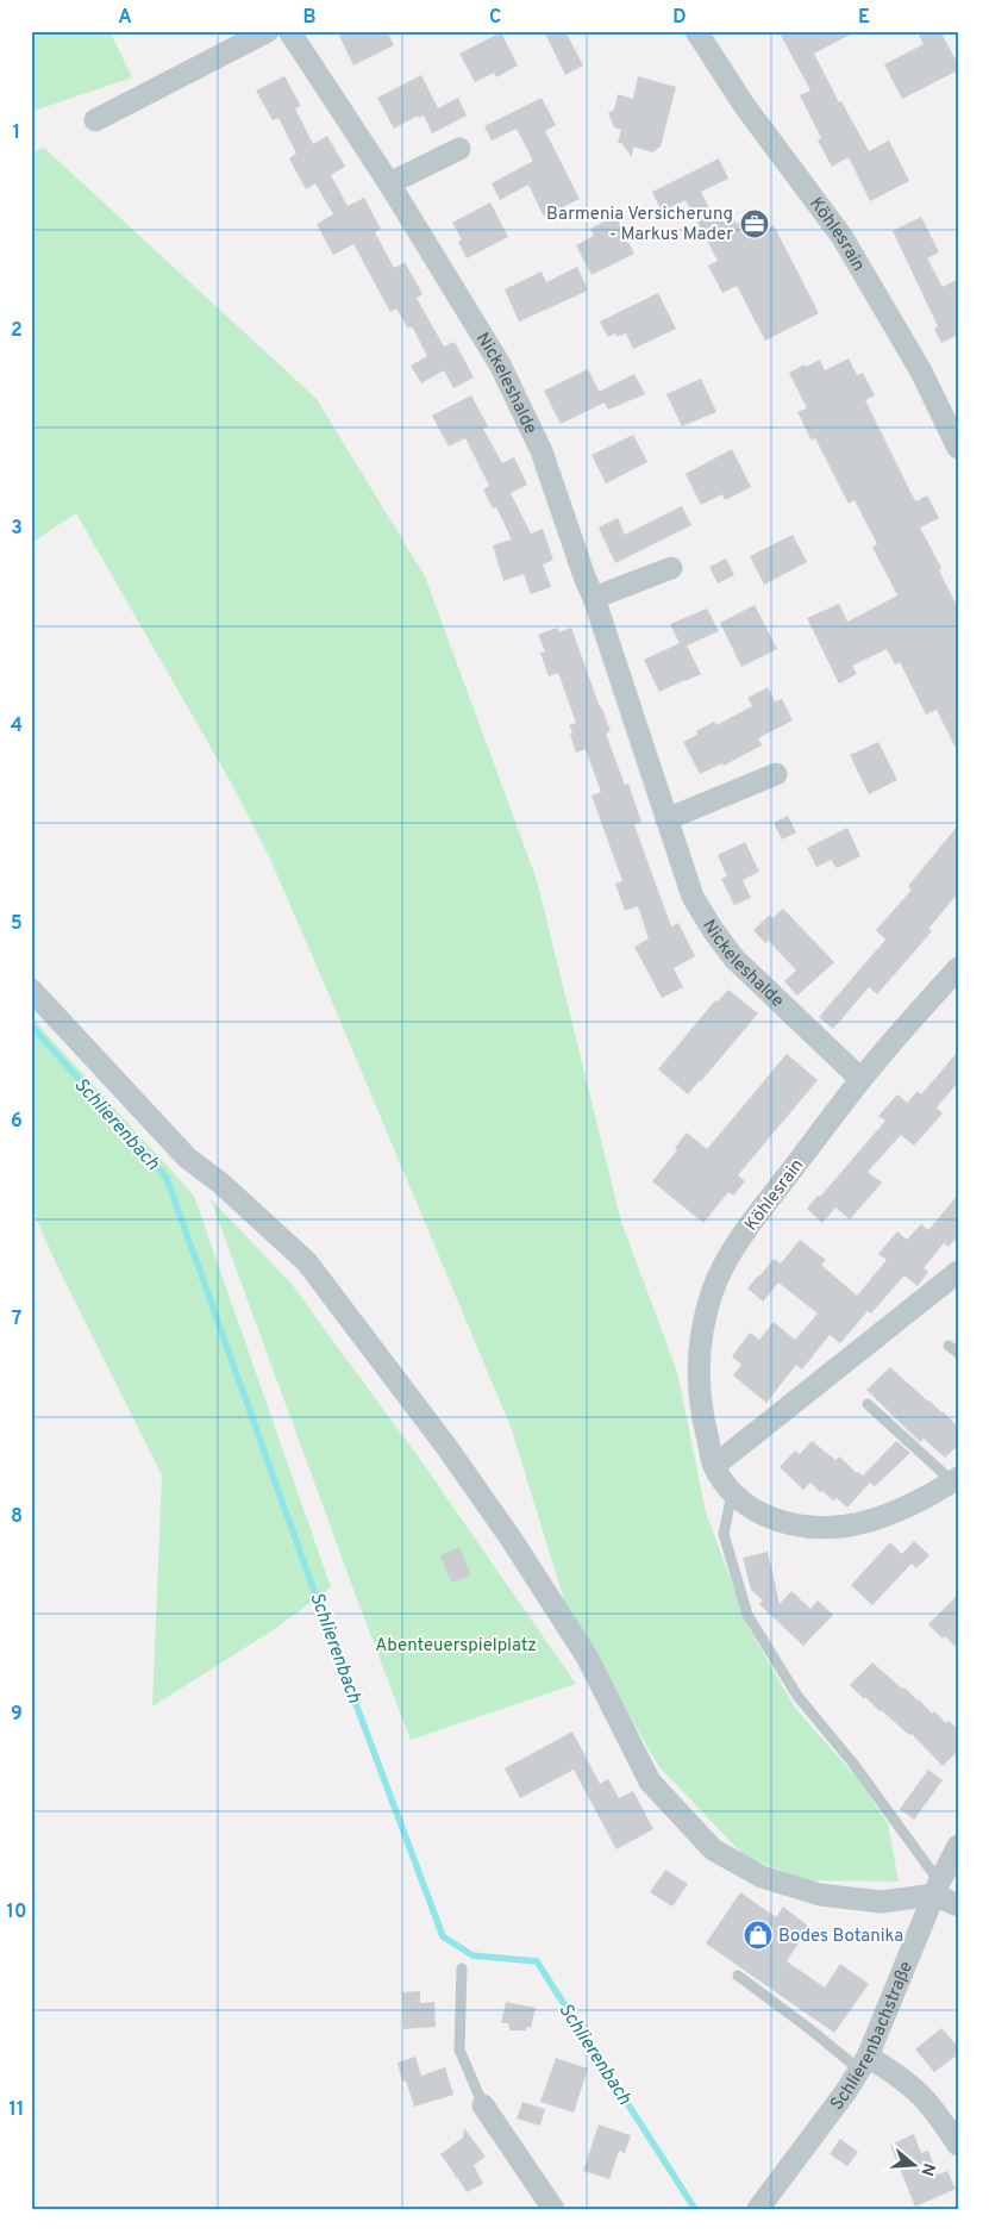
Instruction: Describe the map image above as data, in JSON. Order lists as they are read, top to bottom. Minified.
{"streets":{"street":["Köhlesrain","Nickeleshalde","Schlierenbachstraße"]},"crossings":[["Köhlesrain","Nickeleshalde"]],"water":["Schlierenbach"],"parks":["Abenteuerspielplatz"],"places":{"office":["Barmenia Versicherung - Markus Mader"],"shop":["Bodes Botanika"]},"north":"right","grid":{"columns":["A","B","C","D","E"],"rows":["1","2","3","4","5","6","7","8","9","10","11"]}}
